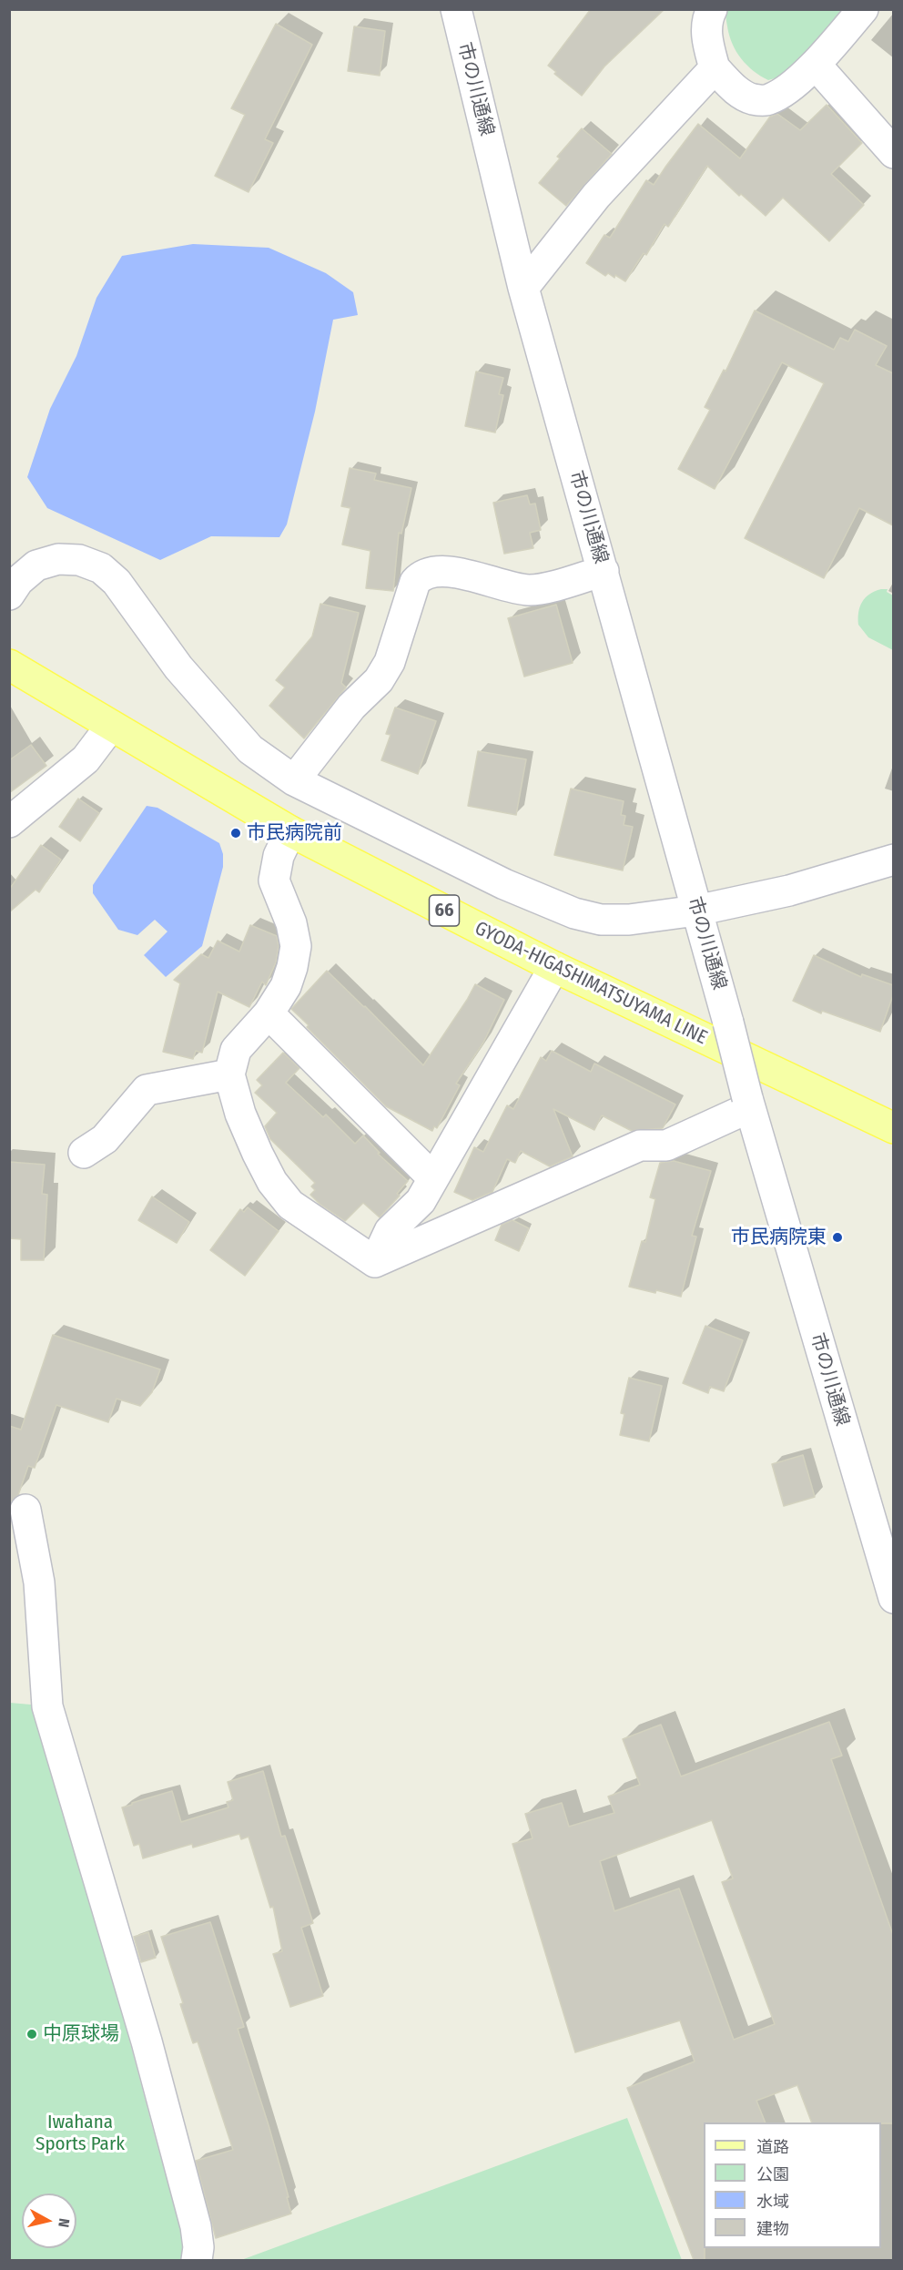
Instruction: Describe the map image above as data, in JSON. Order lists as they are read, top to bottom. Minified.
{"streets":{"main road":["66","GYODA-HIGASHIMATSUYAMA LINE"],"street":["市の川通線"]},"parks":["Iwahana Sports Park"],"places":["市民病院前","市民病院東","中原球場"],"legend":["道路","公園","水域","建物"],"north":"right"}
